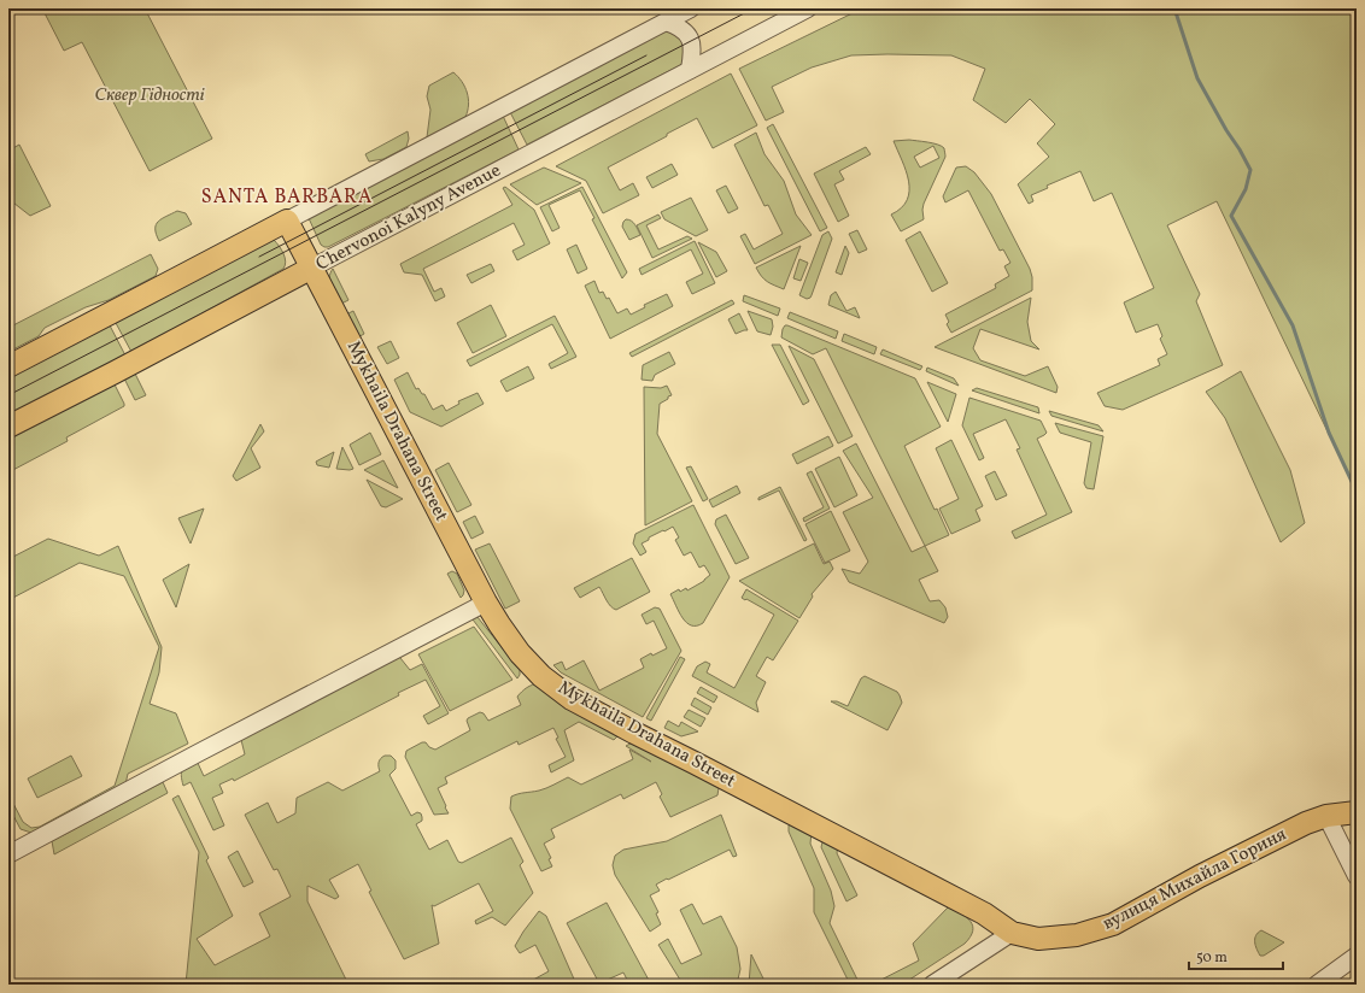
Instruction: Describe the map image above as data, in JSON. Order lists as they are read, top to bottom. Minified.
{"streets":{"main road":["Chervonoi Kalyny Avenue","Mykhaila Drahana Street","вулиця Михайла Гориня"]},"crossings":[["Chervonoi Kalyny Avenue","Mykhaila Drahana Street"],["Mykhaila Drahana Street","вулиця Михайла Гориня"]],"districts":["SANTA BARBARA"],"parks":["Сквер Гідності"],"scale_bar":"50 m"}
